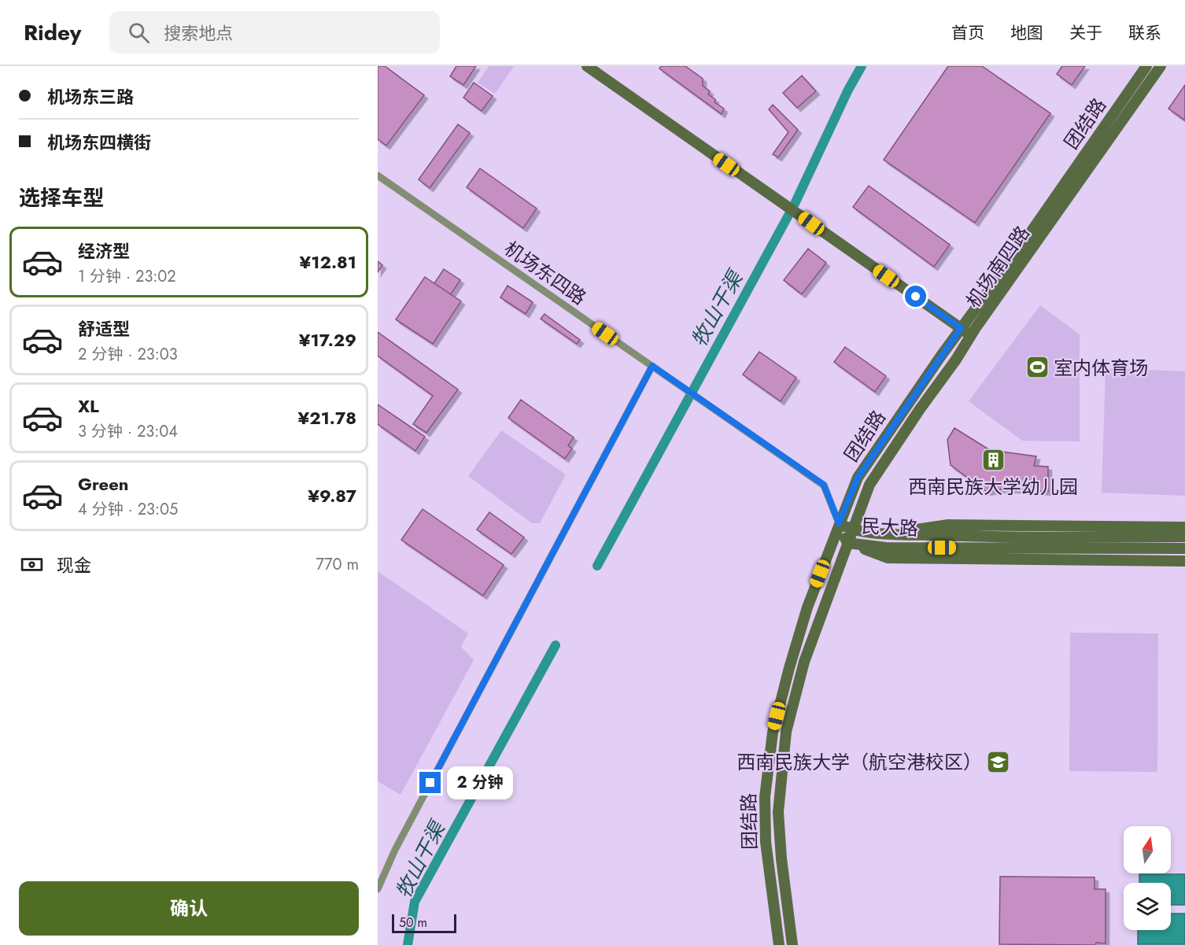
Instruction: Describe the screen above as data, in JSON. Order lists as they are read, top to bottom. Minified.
{"streets":{"main road":["团结路","机场南四路","民大路"],"street":["机场东四路"]},"crossings":[["团结路","机场南四路"],["团结路","机场东四路"],["团结路","民大路"],["机场南四路","民大路"],["机场东四路","民大路"]],"water":["牧山干渠"],"places":{"sports":["室内体育场"],"building":["西南民族大学幼儿园"],"school or university":["西南民族大学（航空港校区）"]},"scale_bar":"50 m","north":"top","page":{"header":"Ridey","search":"搜索地点","nav":["首页","地图","关于","联系"],"banner":["机场东三路","机场东四横街"],"heading":"选择车型","list":[{"name":"经济型","note":"1 分钟 · 23:02","value":"¥12.81"},{"name":"舒适型","note":"2 分钟 · 23:03","value":"¥17.29"},{"name":"XL","note":"3 分钟 · 23:04","value":"¥21.78"},{"name":"Green","note":"4 分钟 · 23:05","value":"¥9.87"}],"pay":["现金","770 m"],"bubble":"2 分钟","buttons":"确认","scale":"50 m"}}
